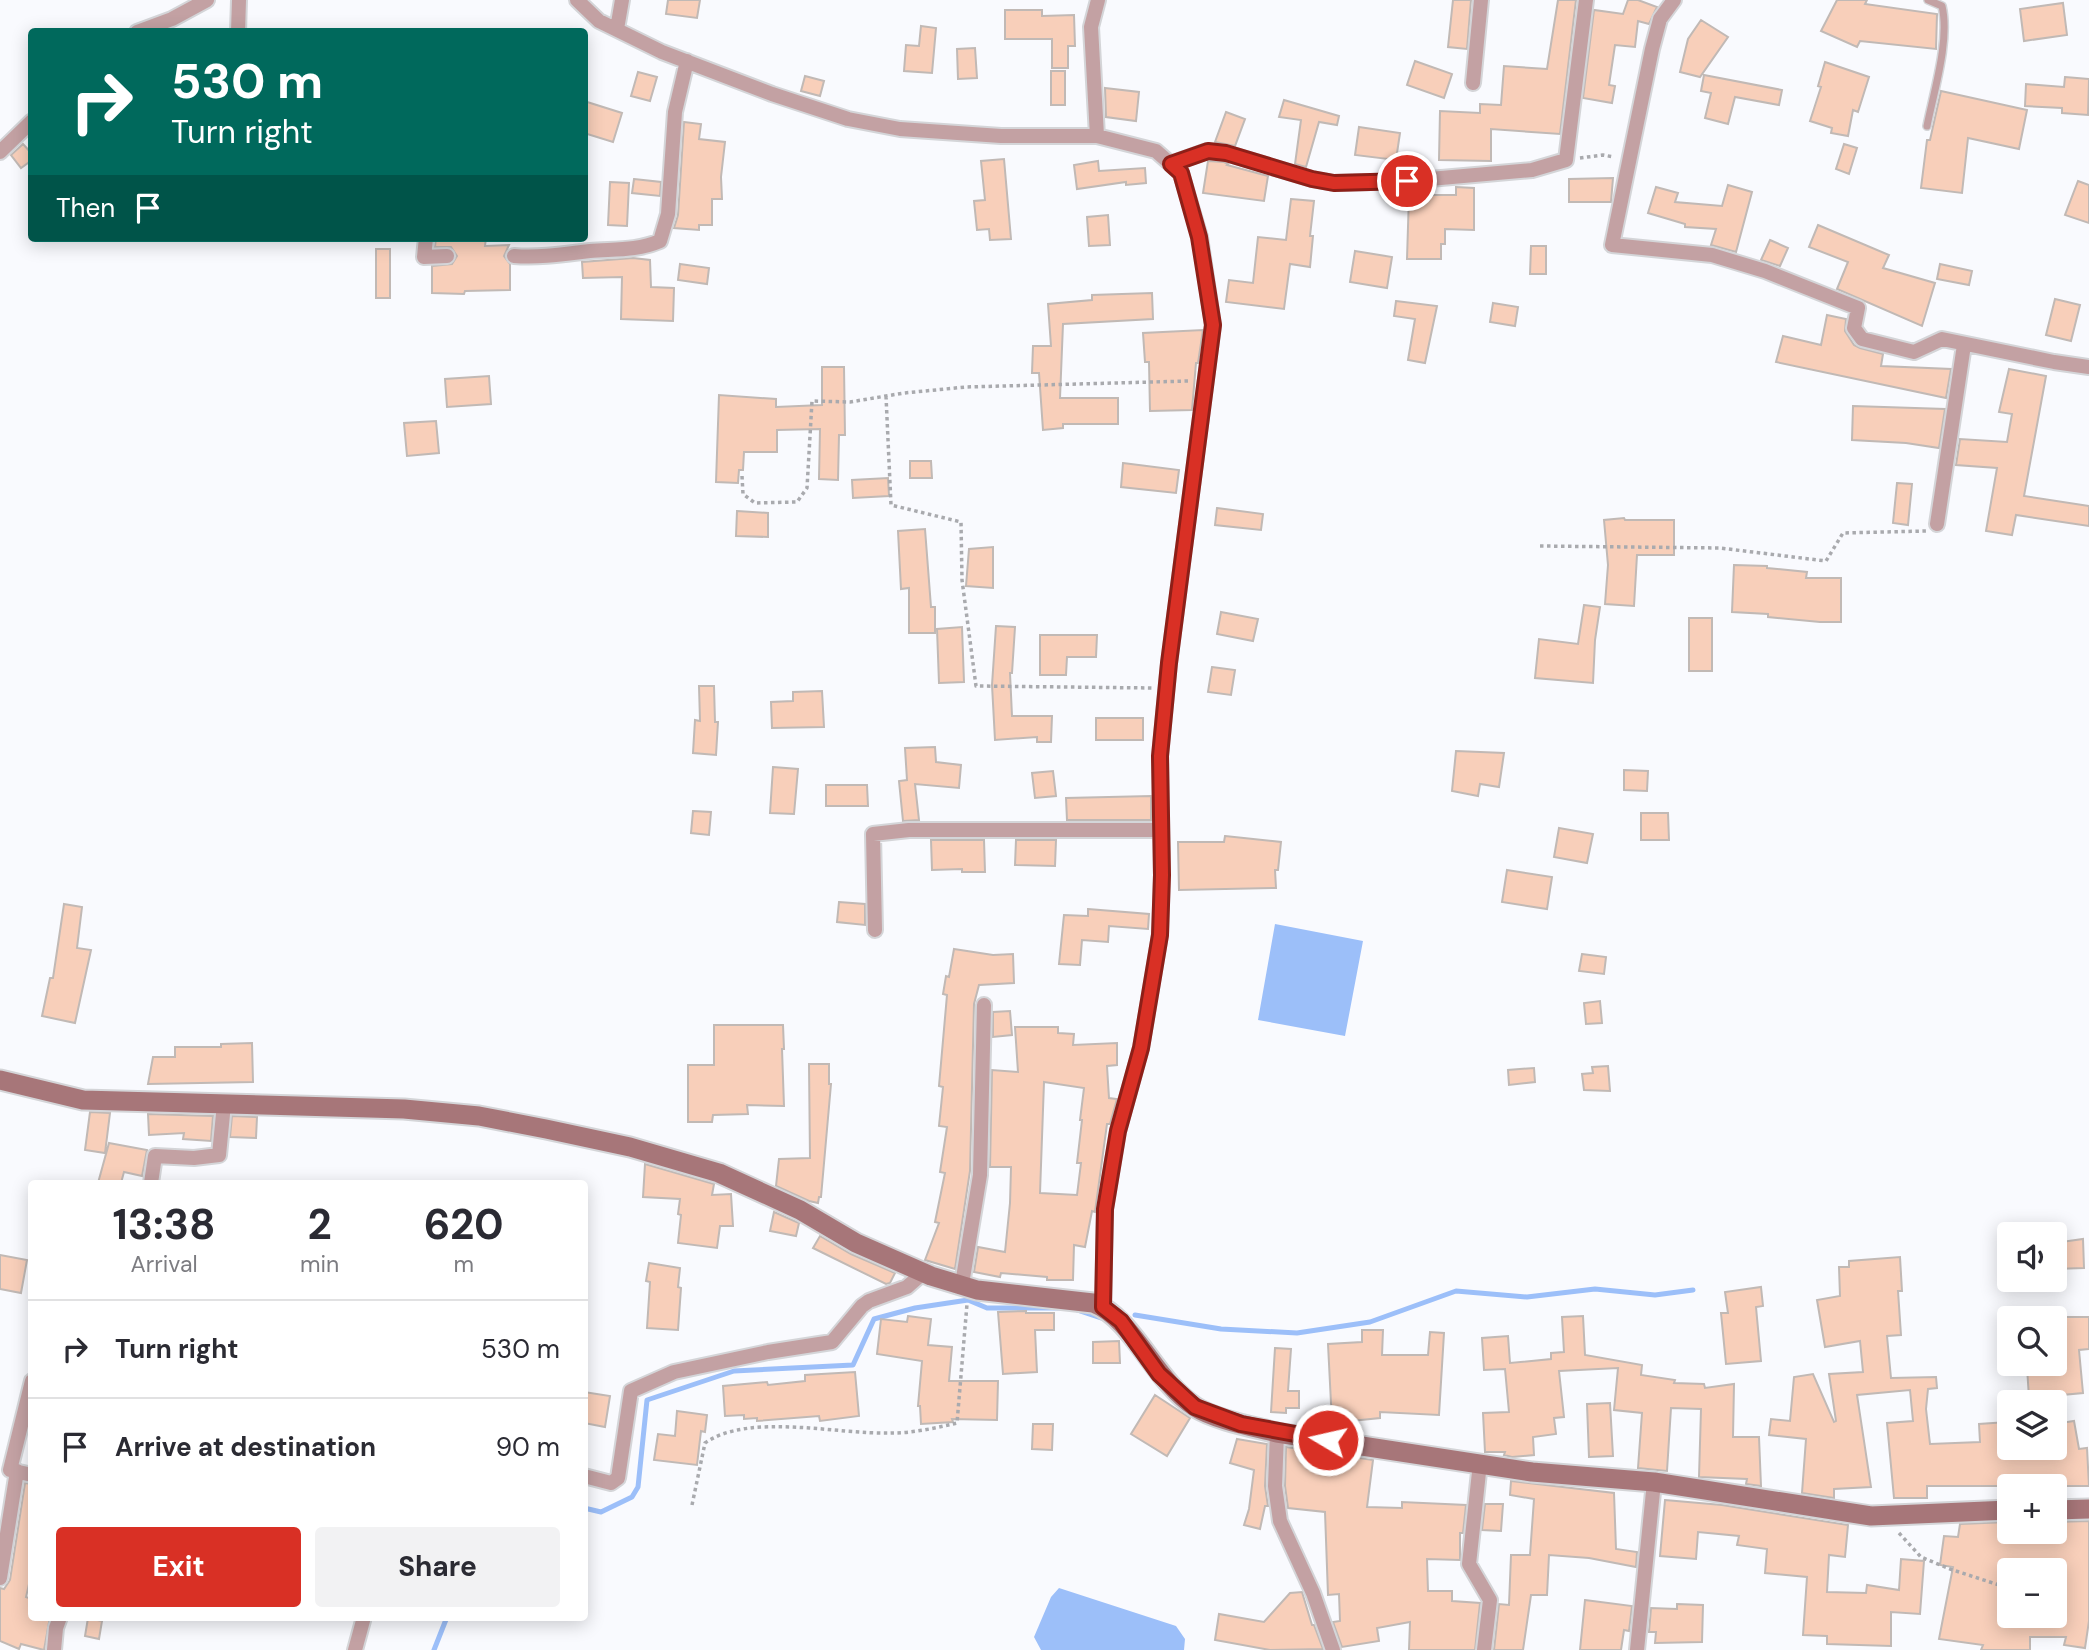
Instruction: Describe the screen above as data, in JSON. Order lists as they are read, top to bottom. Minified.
{"page":{"turn":["530 m","Turn right"],"then":"Then","eta":["13:38","Arrival","2","min","620","m"],"map_buttons":["+","−"],"list":[{"name":"Turn right","value":"530 m"},{"name":"Arrive at destination","value":"90 m"}],"buttons":["Exit","Share"]}}
